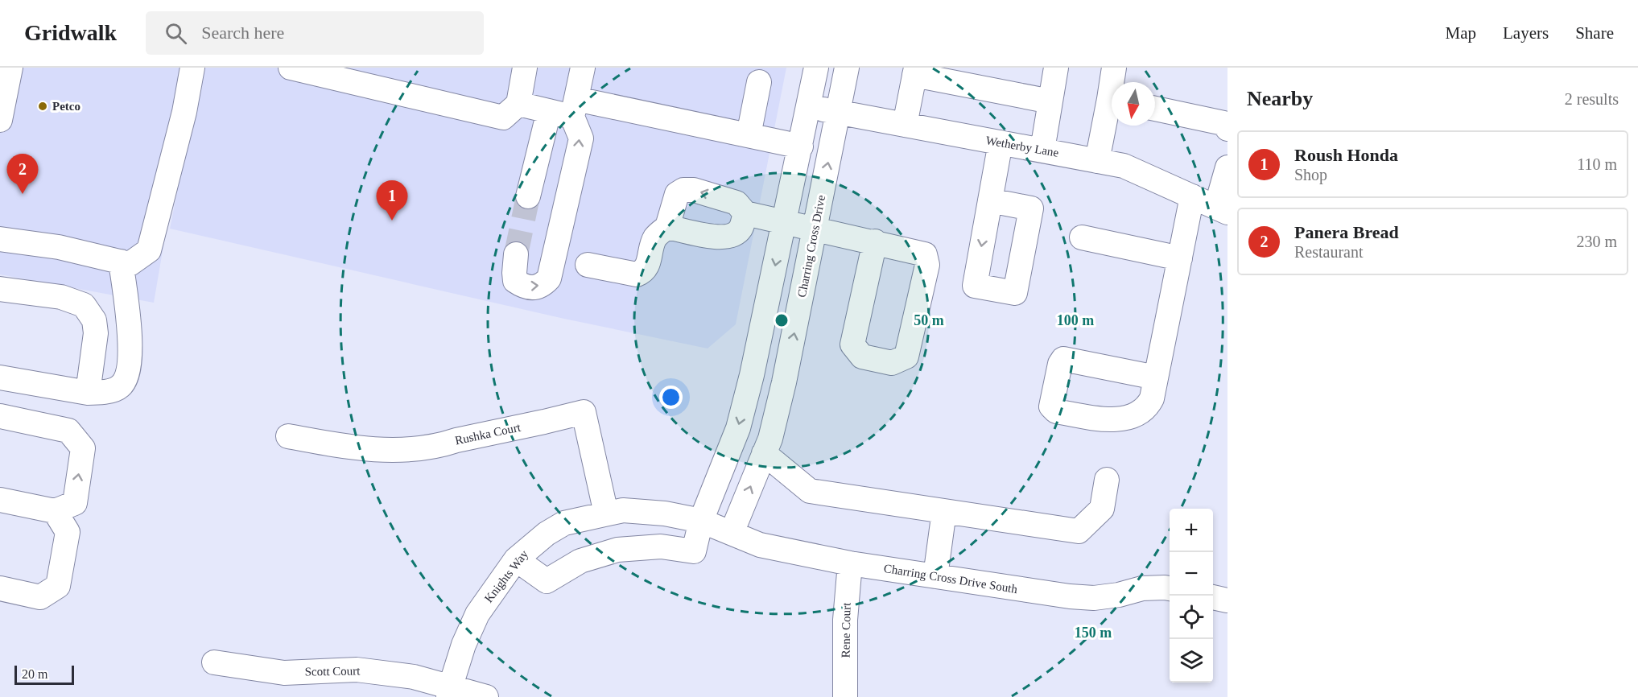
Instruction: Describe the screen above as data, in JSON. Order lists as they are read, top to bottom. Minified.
{"streets":{"street":["Wetherby Lane","Charring Cross Drive","Rushka Court","Knights Way","Charring Cross Drive South","Rene Court","Scott Court"]},"crossings":[["Wetherby Lane","Charring Cross Drive"],["Charring Cross Drive","Knights Way"],["Charring Cross Drive","Charring Cross Drive South"],["Rushka Court","Knights Way"],["Knights Way","Charring Cross Drive South"],["Knights Way","Scott Court"],["Charring Cross Drive South","Rene Court"]],"places":["Petco"],"scale_bar":"20 m","north":"bottom","page":{"header":"Gridwalk","search":"Search here","nav":["Map","Layers","Share"],"heading":["Nearby","2 results"],"list":[{"mark":"1","name":"Roush Honda","note":"Shop","value":"110 m"},{"mark":"2","name":"Panera Bread","note":"Restaurant","value":"230 m"}],"pins":["2","1"],"map_buttons":["+","−"],"scale":"20 m"},"rings":["50 m","100 m","150 m"]}
